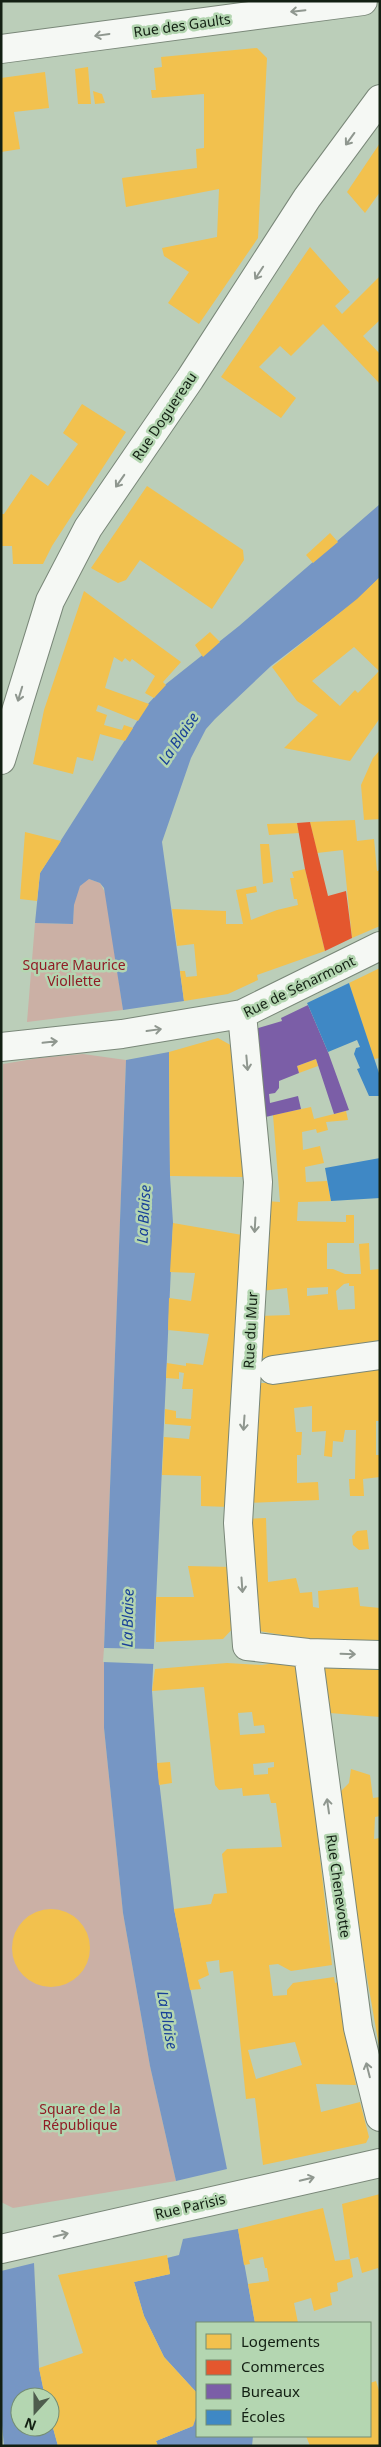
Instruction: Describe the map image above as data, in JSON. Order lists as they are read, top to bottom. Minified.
{"streets":{"street":["Rue des Gaults","Rue Doguereau","Rue de Sénarmont","Rue du Mur","Rue Chenevotte","Rue Parisis"]},"crossings":[["Rue de Sénarmont","Rue du Mur"],["Rue du Mur","Rue Chenevotte"]],"one_way":["Rue des Gaults","Rue Doguereau","Rue de Sénarmont","Rue du Mur","Rue Chenevotte","Rue Parisis"],"water":["La Blaise"],"parks":["Square Maurice Viollette","Square de la République"],"legend":["Logements","Commerces","Bureaux","Écoles"],"north":"bottom"}
